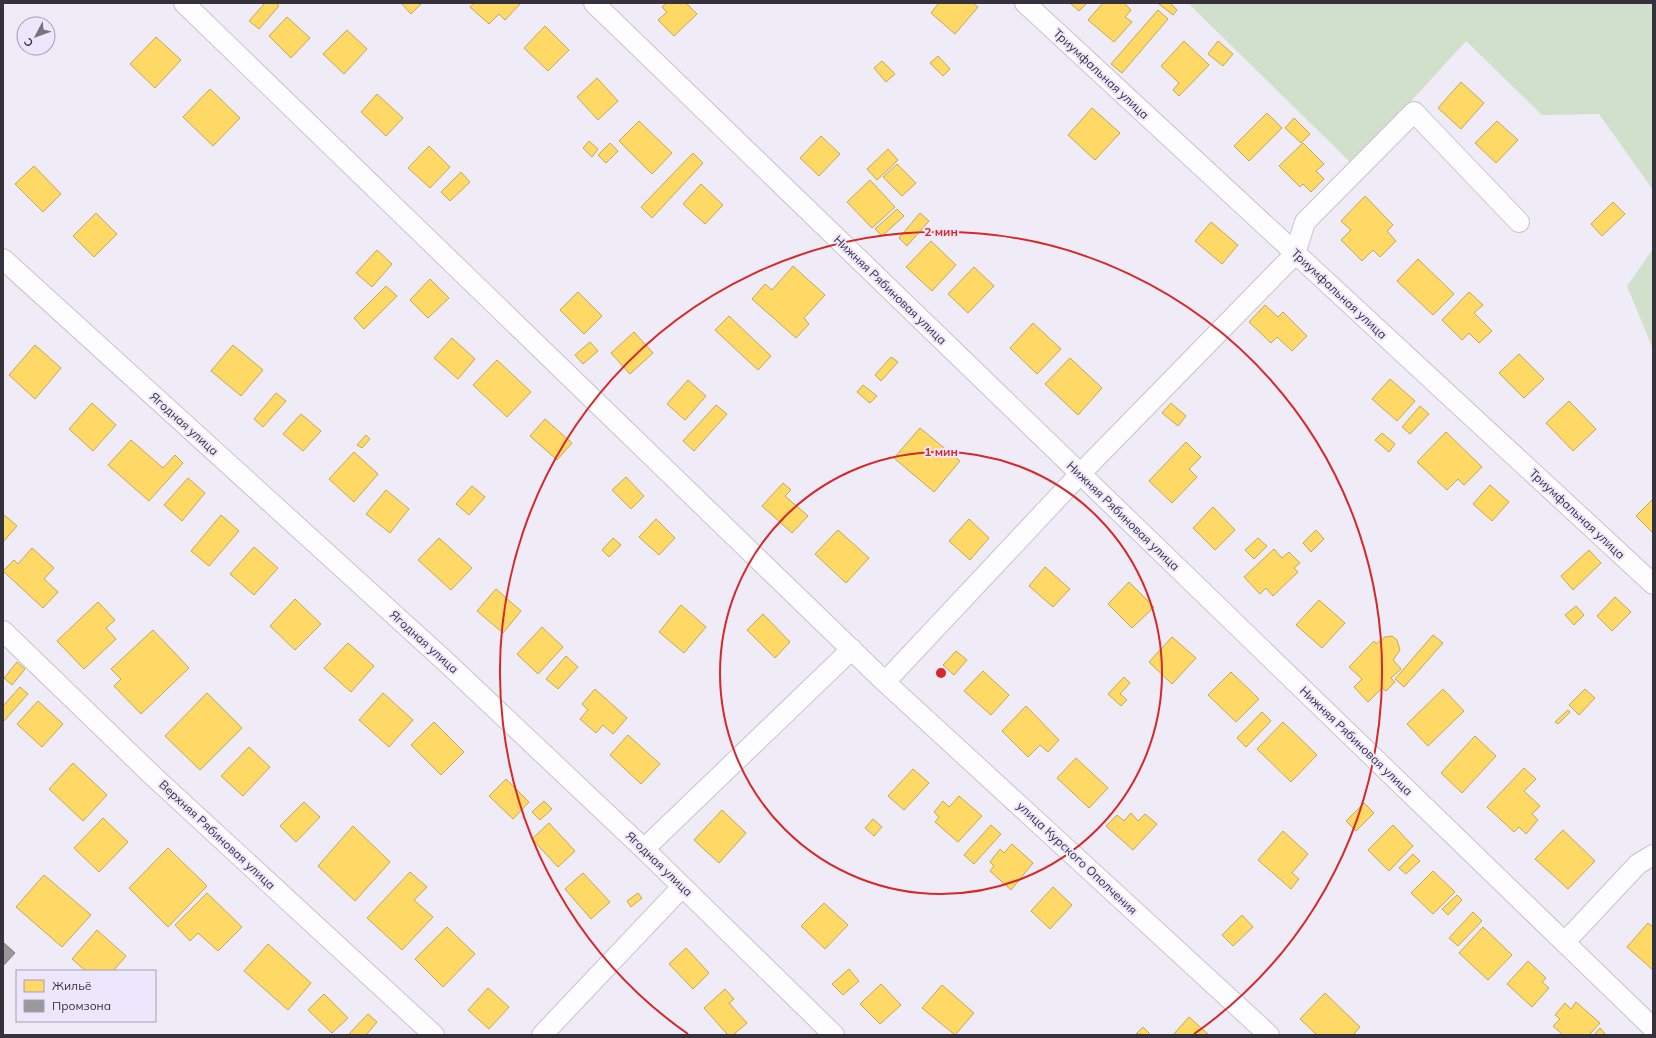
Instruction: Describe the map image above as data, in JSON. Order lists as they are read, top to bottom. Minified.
{"streets":{"street":["Триумфальная улица","Нижняя Рябиновая улица","Ягодная улица","Верхняя Рябиновая улица","улица Курского Ополчения"]},"legend":["Жильё","Промзона"],"north":"bottom left","rings":["2 мин","1 мин"]}
